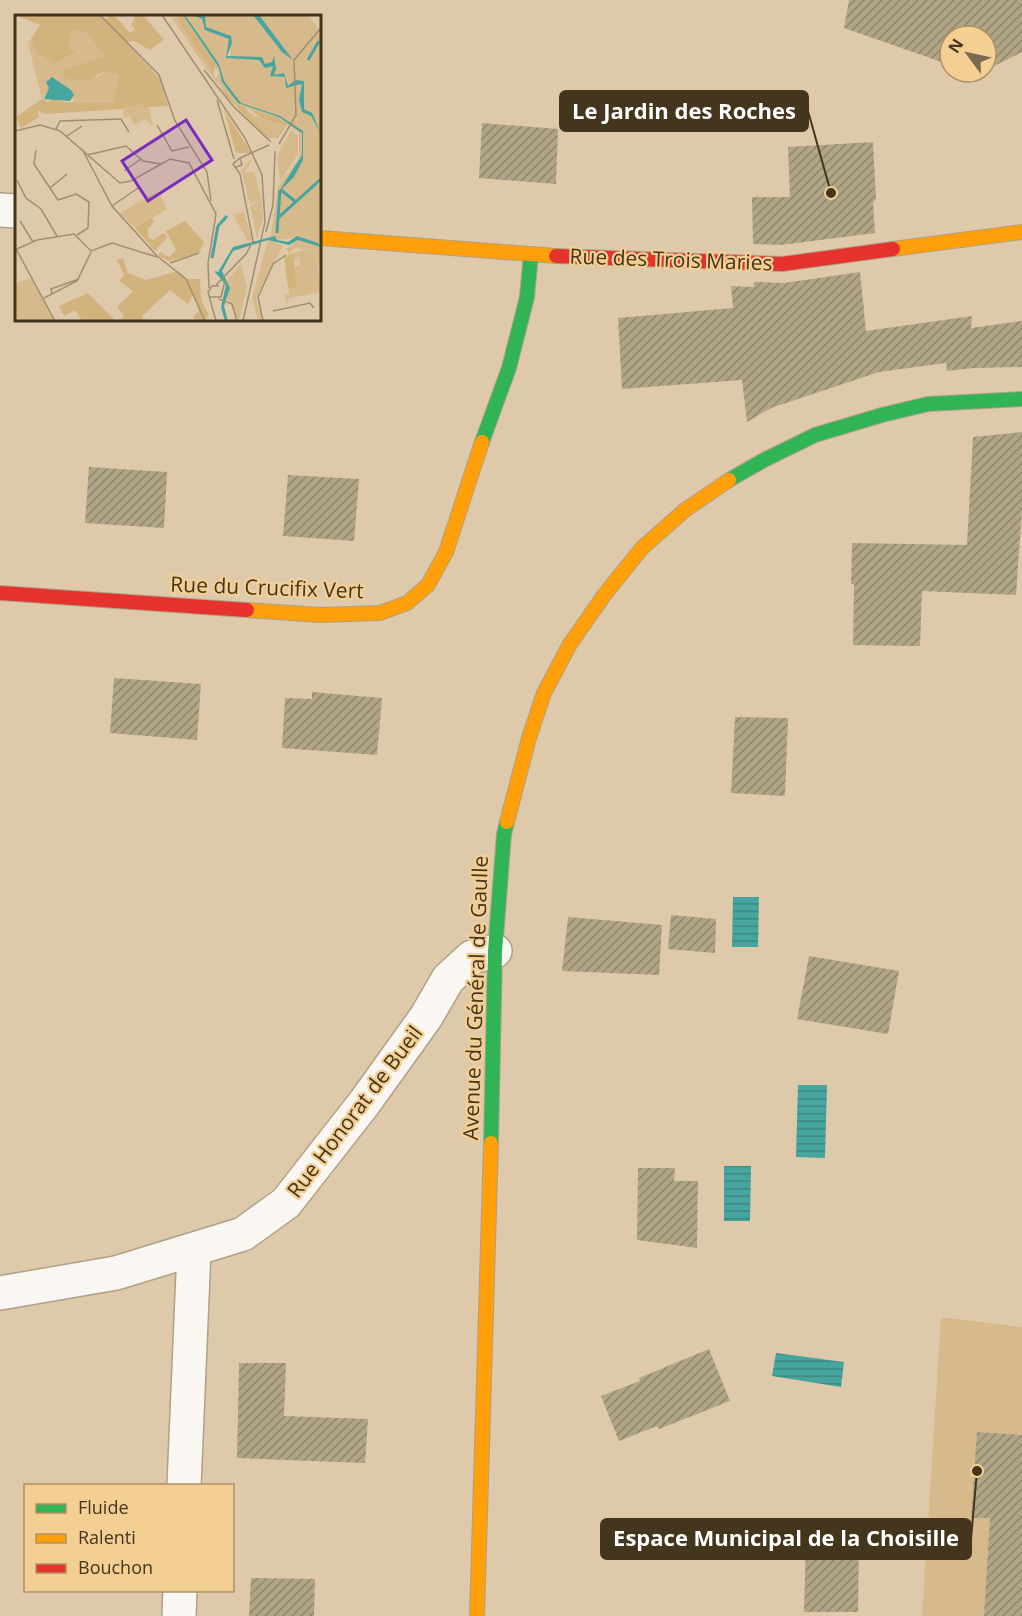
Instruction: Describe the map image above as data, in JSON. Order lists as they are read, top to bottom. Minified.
{"streets":{"street":["Rue des Trois Maries","Rue du Crucifix Vert","Avenue du Général de Gaulle","Rue Honorat de Bueil"]},"crossings":[["Rue des Trois Maries","Rue du Crucifix Vert"],["Avenue du Général de Gaulle","Rue Honorat de Bueil"]],"places":["Le Jardin des Roches","Espace Municipal de la Choisille"],"legend":["Fluide","Ralenti","Bouchon"],"north":"top left"}
